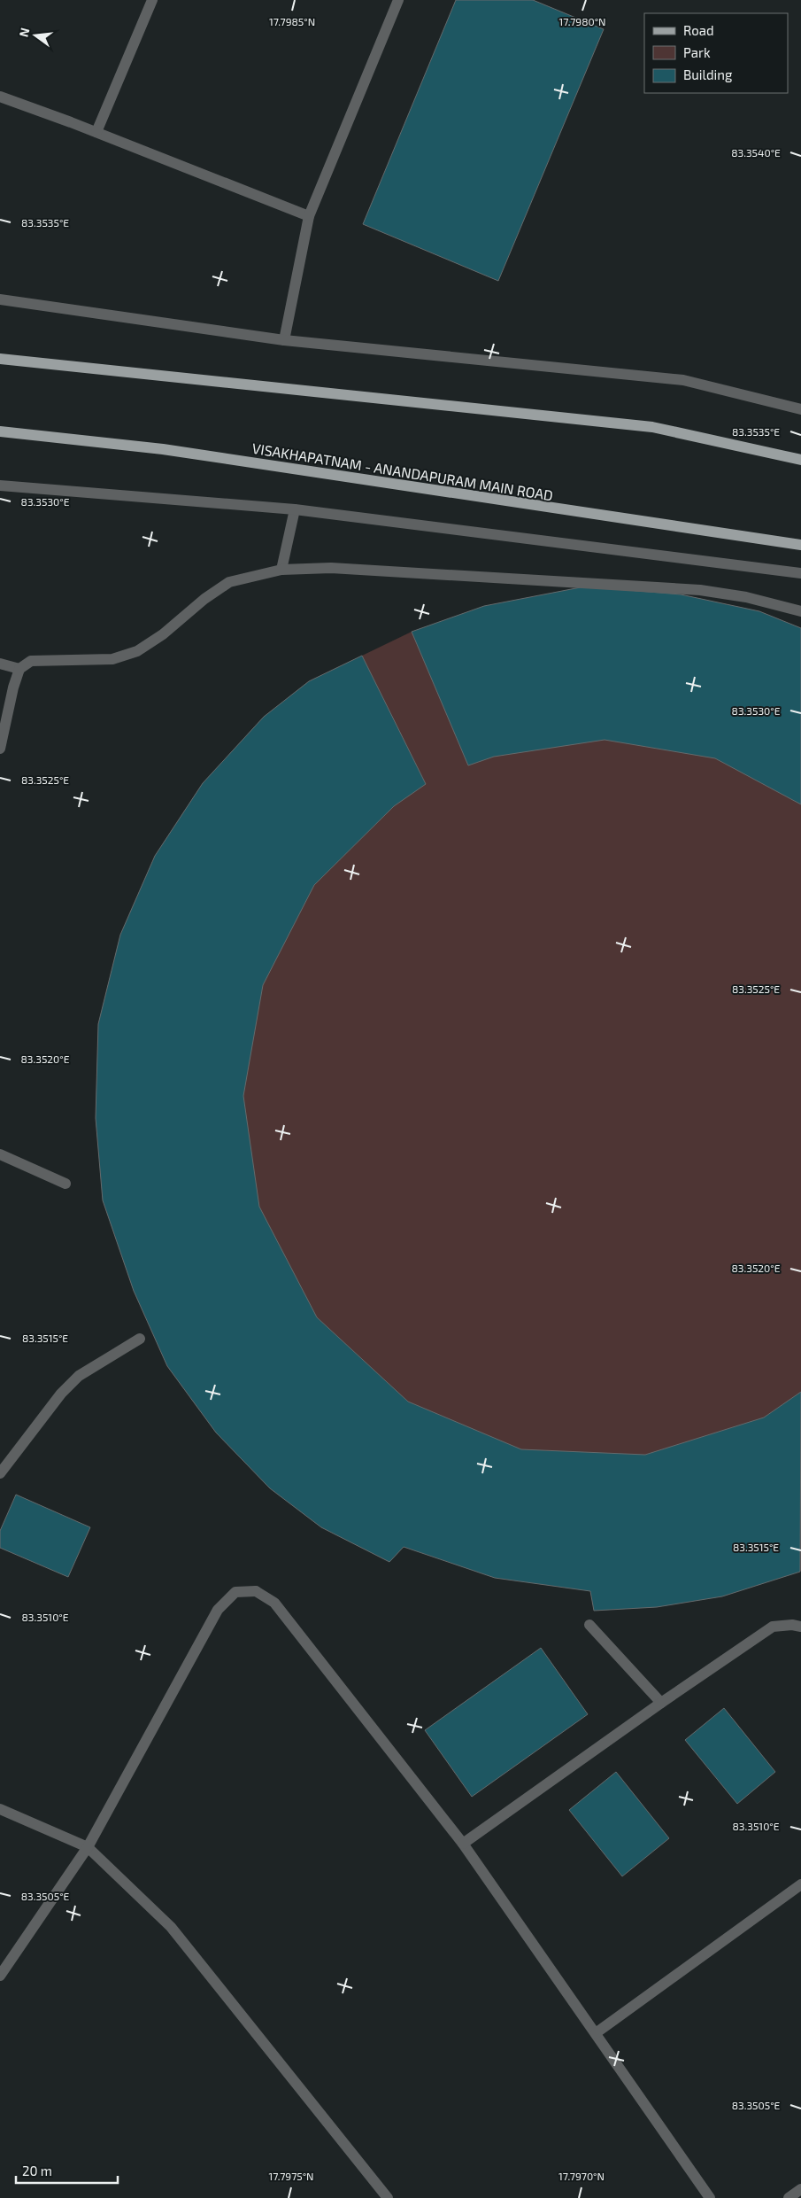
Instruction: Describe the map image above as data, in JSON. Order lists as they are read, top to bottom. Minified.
{"streets":{"main road":["VISAKHAPATNAM - ANANDAPURAM MAIN ROAD"]},"legend":["Road","Park","Building"],"scale_bar":"20 m","north":"left","coordinates":["17.7985°N","17.7980°N","83.3540°E","83.3535°E","83.3530°E","83.3525°E","83.3520°E","83.3515°E","83.3510°E","83.3505°E","17.7975°N","17.7970°N"]}
